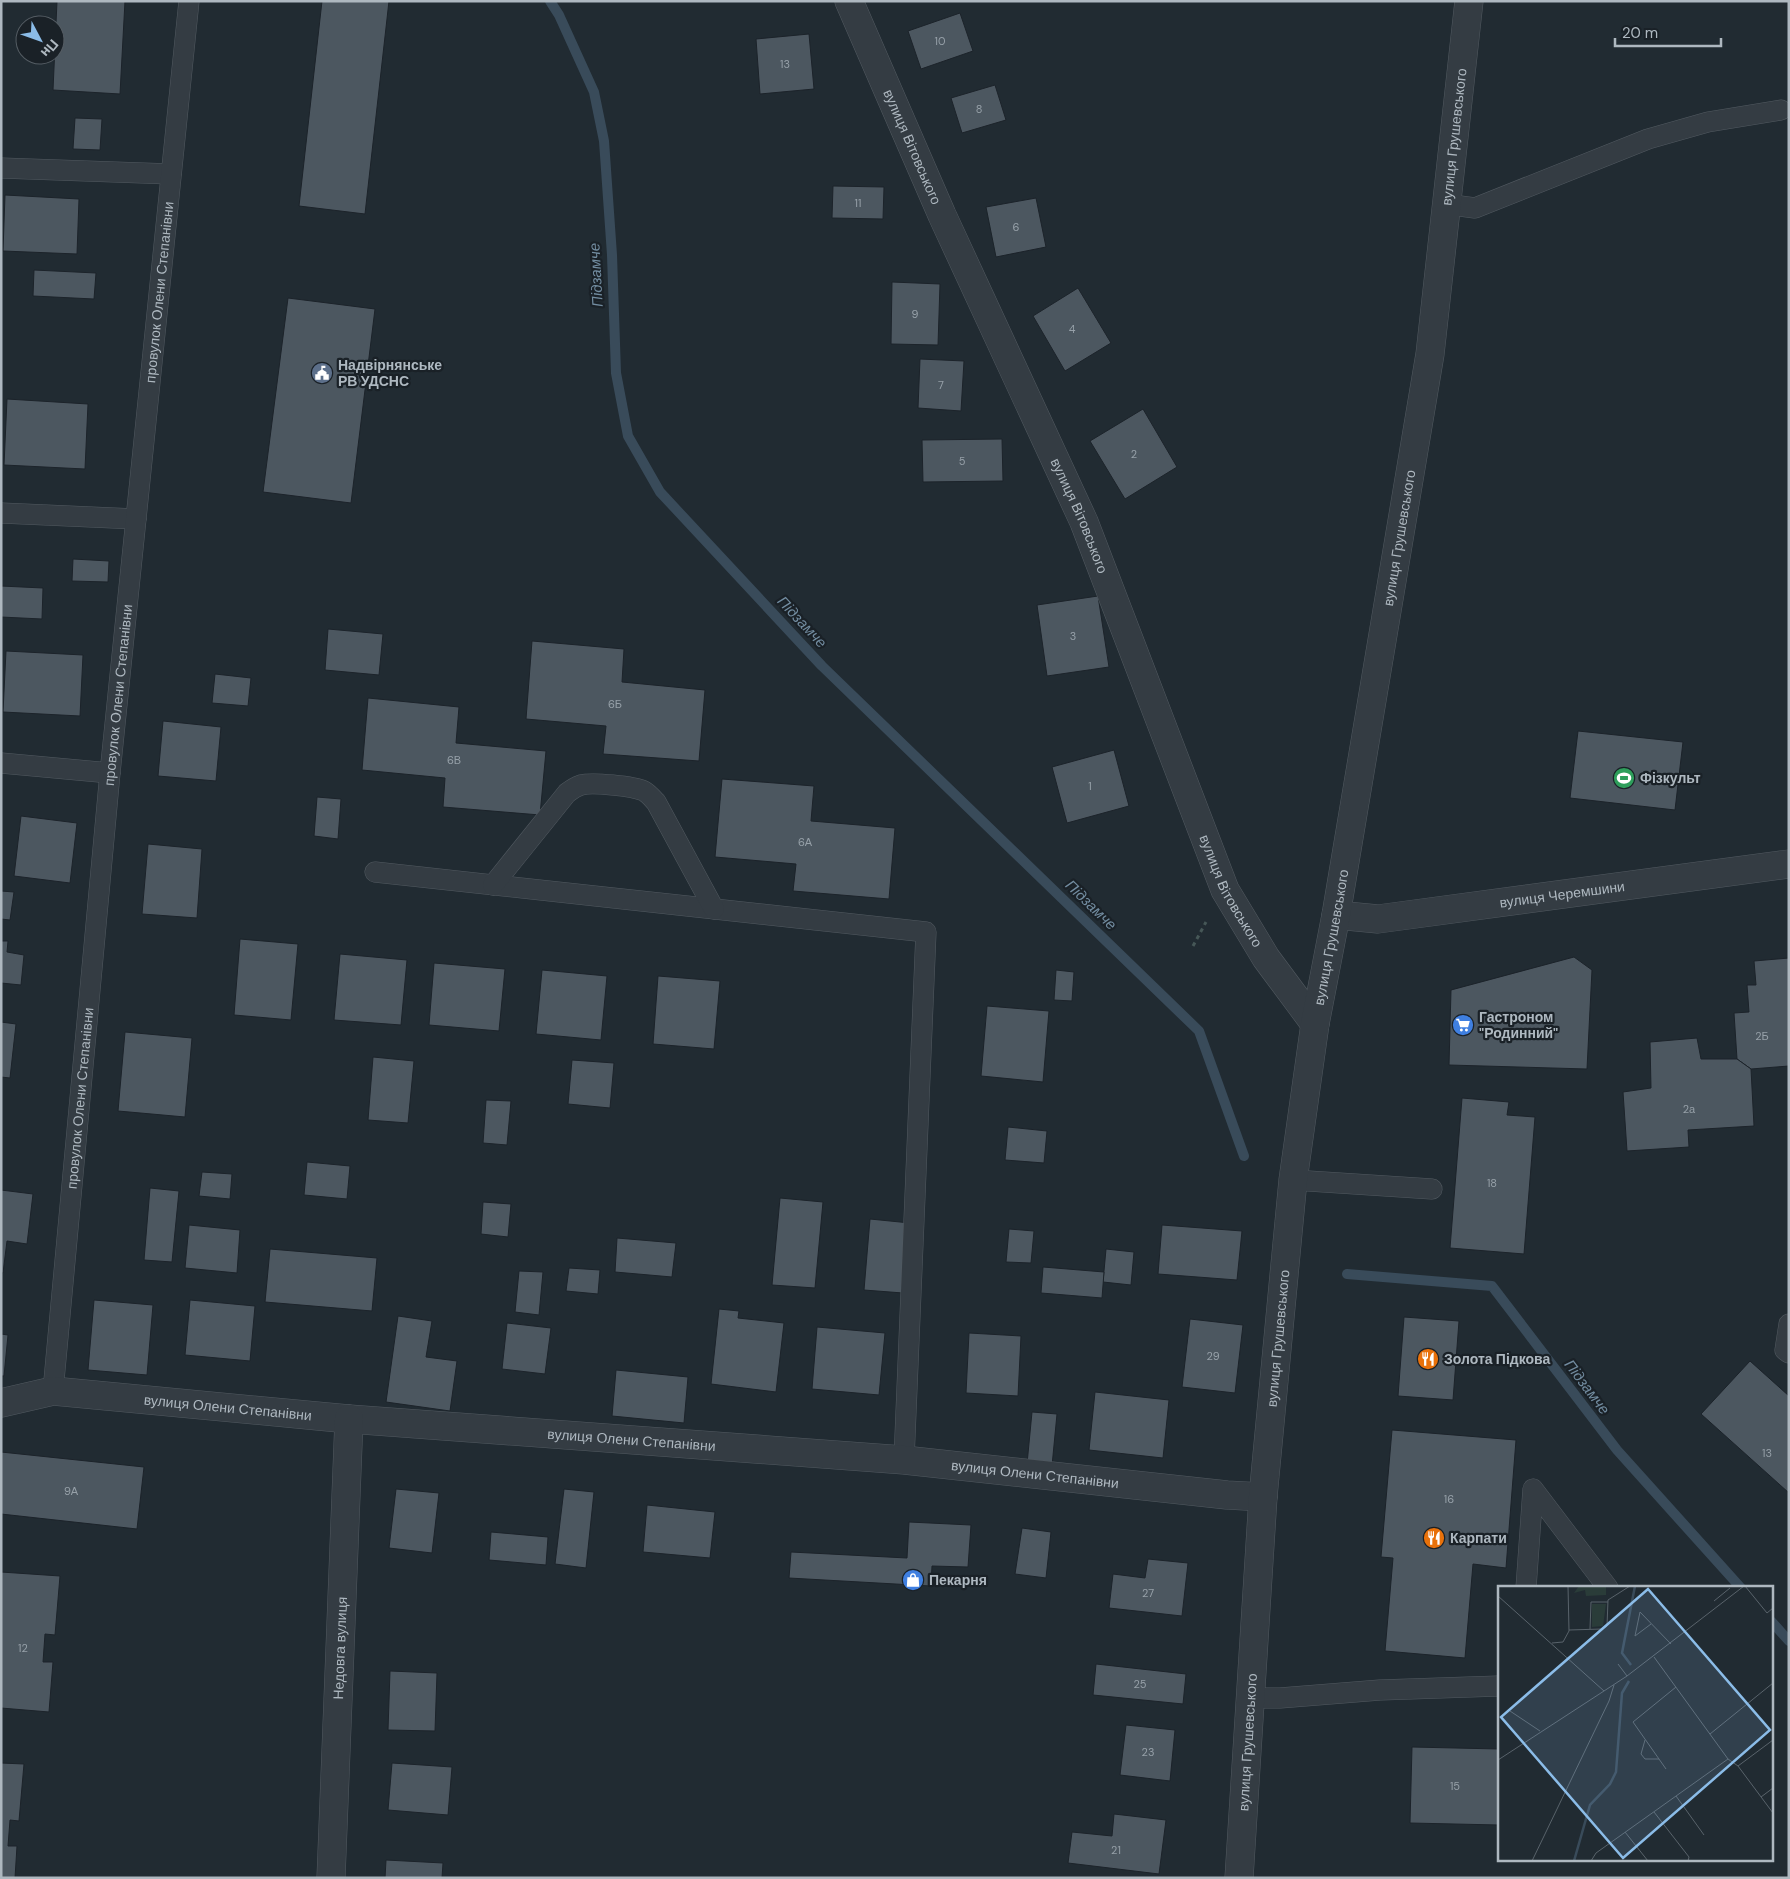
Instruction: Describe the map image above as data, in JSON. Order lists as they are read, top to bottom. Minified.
{"streets":{"street":["вулиця Грушевського","вулиця Вітовського","вулиця Черемшини","вулиця Олени Степанівни","Недовга вулиця"],"lane":["провулок Олени Степанівни"]},"crossings":[["вулиця Грушевського","вулиця Вітовського"],["вулиця Грушевського","вулиця Черемшини"],["вулиця Грушевського","вулиця Олени Степанівни"],["провулок Олени Степанівни","вулиця Олени Степанівни"],["вулиця Олени Степанівни","Недовга вулиця"]],"water":["Підзамче"],"places":{"public building":["Надвірнянське РВ УДСНС"],"sports":["Фізкульт"],"supermarket":["Гастроном \"Родинний\""],"restaurant":["Золота Підкова","Карпати"],"shop":["Пекарня"]},"house_numbers":["10","13","8","11","6","9","4","7","2","5","3","6Б","6В","1","6А","2Б","2а","18","29","13","9А","16","27","12","25","23","15","21"],"scale_bar":"20 m","north":"bottom right"}
